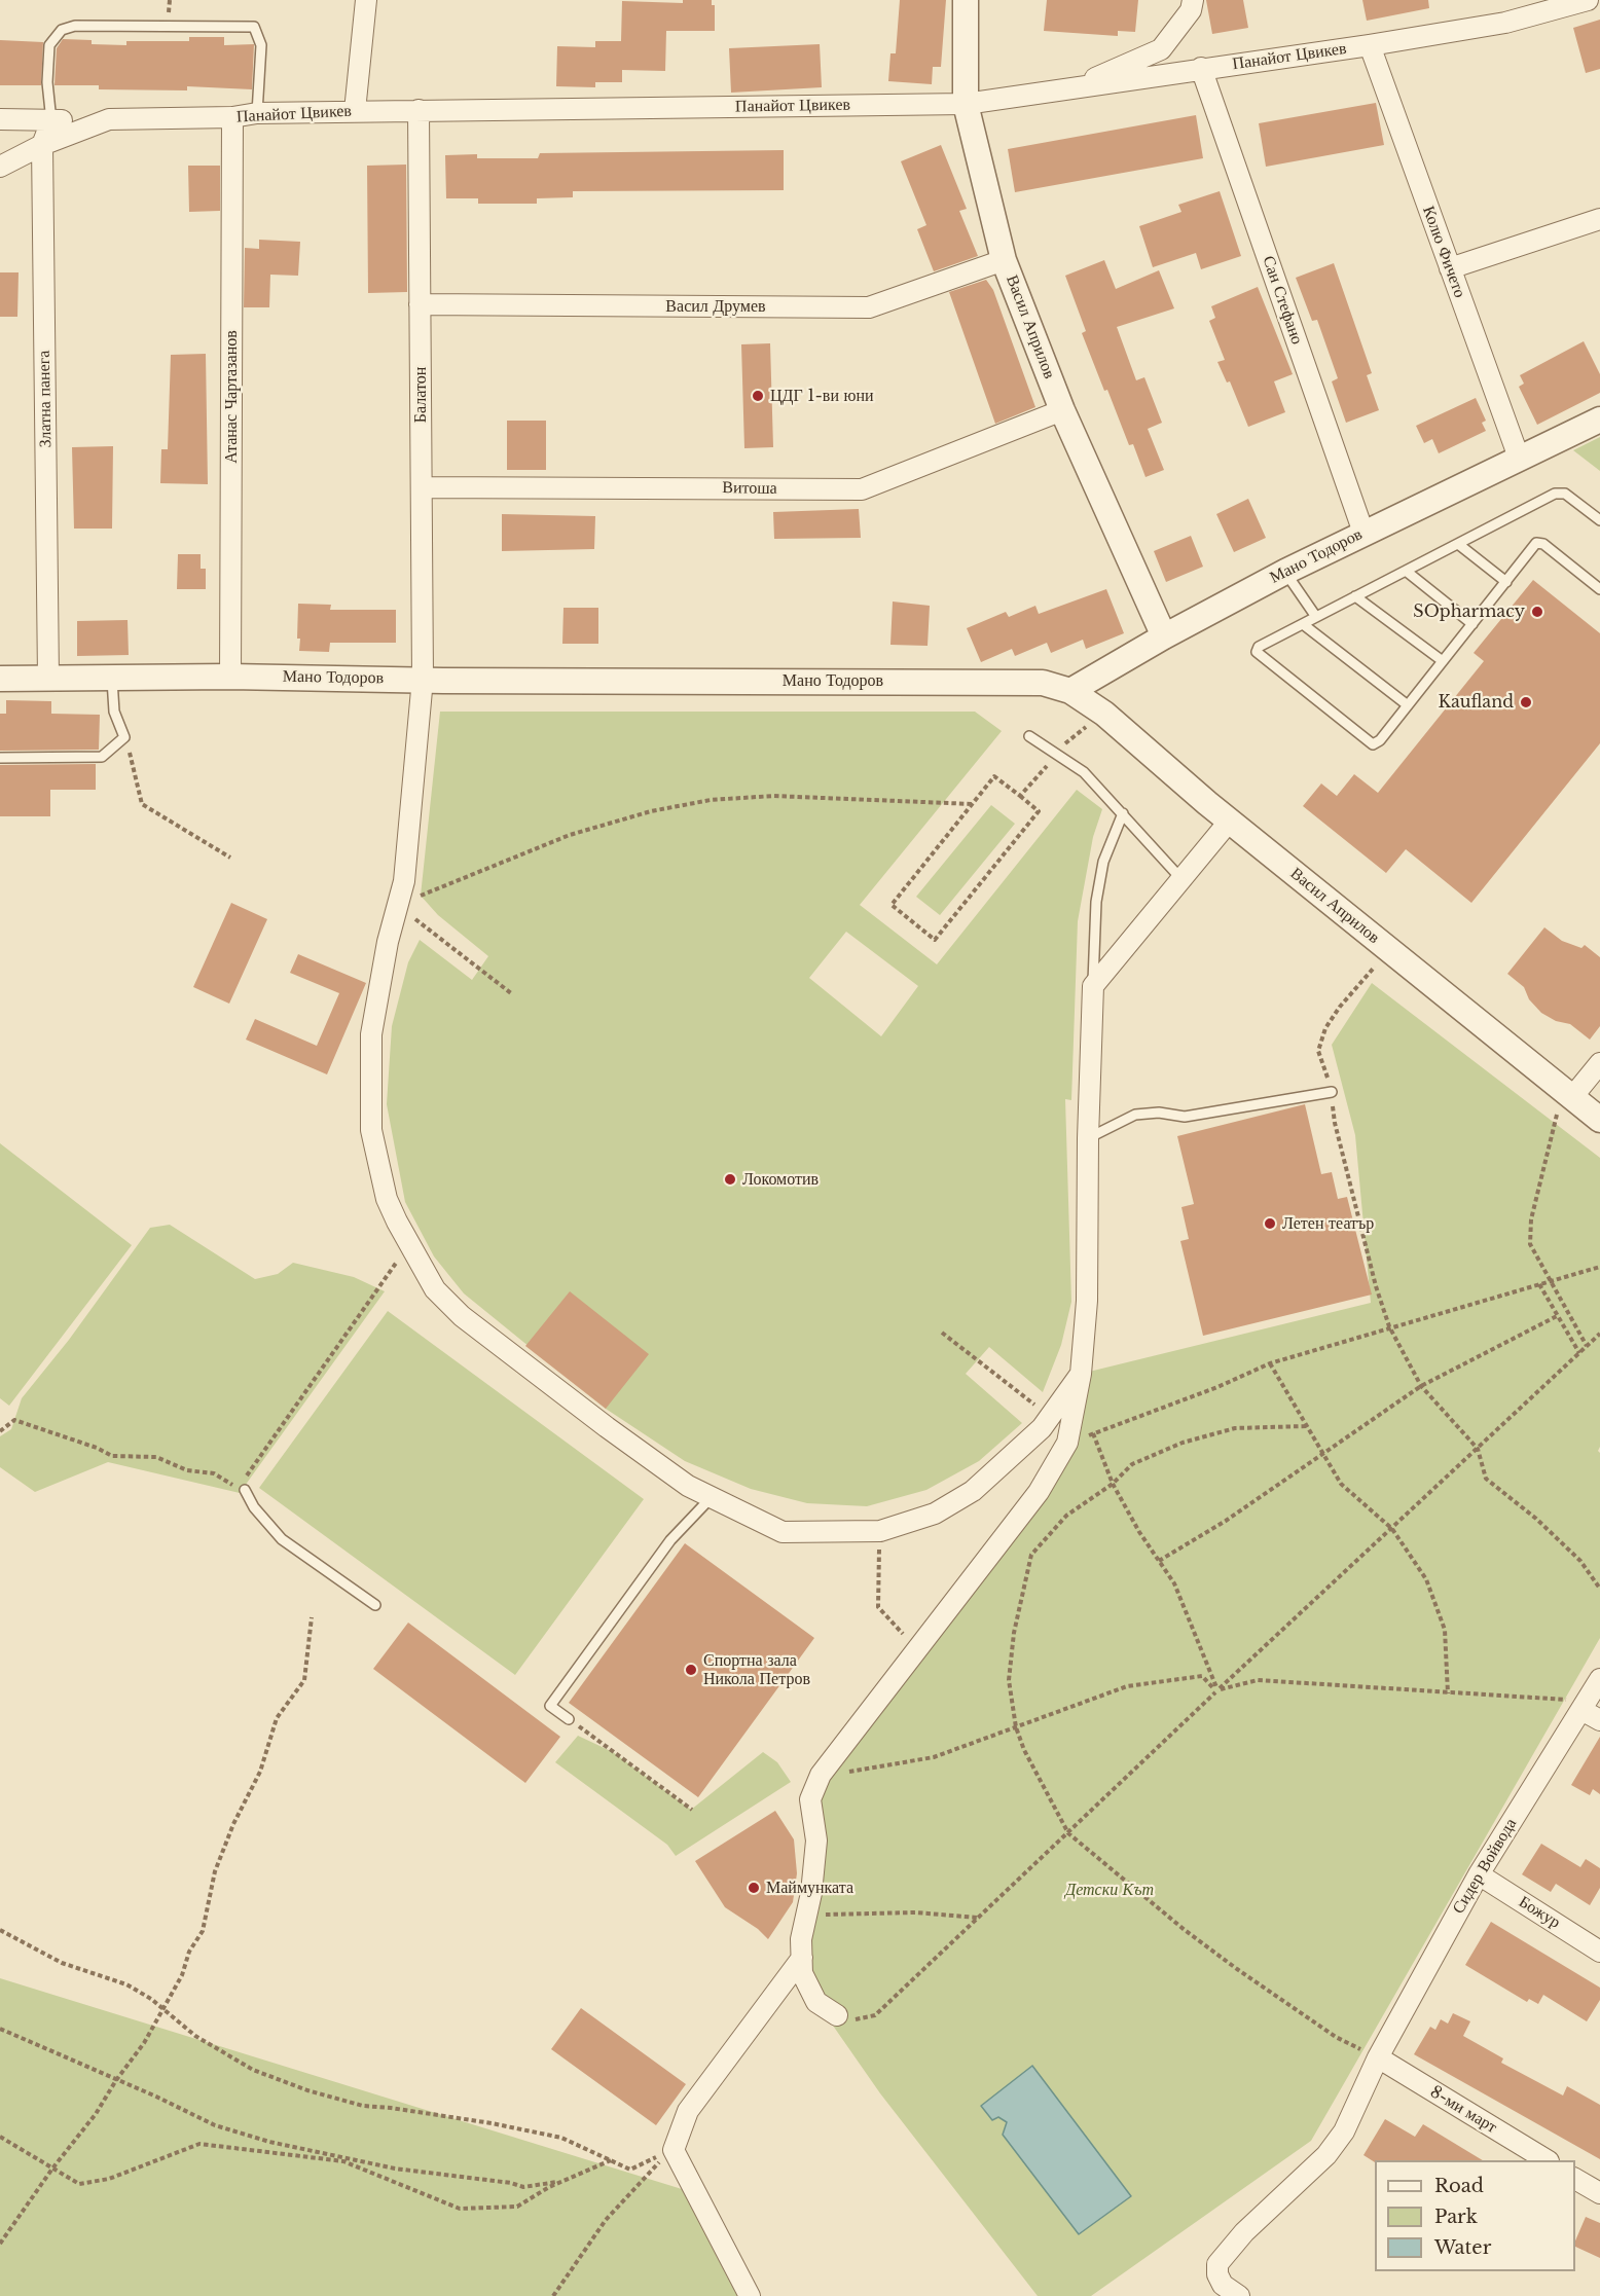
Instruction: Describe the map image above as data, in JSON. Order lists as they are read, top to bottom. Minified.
{"streets":{"street":["Панайот Цвикев","Колю Фичето","Сан Стефано","Васил Друмев","Васил Априлов","Балатон","Атанас Чартазанов","Златна панега","Витоша","Мано Тодоров","Сидер Войвода","Божур","8-ми март"]},"crossings":[["Панайот Цвикев","Колю Фичето"],["Панайот Цвикев","Сан Стефано"],["Панайот Цвикев","Васил Априлов"],["Панайот Цвикев","Балатон"],["Панайот Цвикев","Атанас Чартазанов"],["Панайот Цвикев","Златна панега"],["Колю Фичето","Мано Тодоров"],["Сан Стефано","Мано Тодоров"],["Васил Друмев","Васил Априлов"],["Васил Друмев","Балатон"],["Васил Априлов","Витоша"],["Васил Априлов","Мано Тодоров"],["Балатон","Витоша"],["Балатон","Мано Тодоров"],["Атанас Чартазанов","Мано Тодоров"],["Златна панега","Мано Тодоров"],["Сидер Войвода","Божур"],["Сидер Войвода","8-ми март"]],"parks":["Детски Кът"],"places":["ЦДГ 1-ви юни","SOpharmacy","Kaufland","Локомотив","Летен театър","Спортна зала Никола Петров","Маймунката"],"legend":["Road","Park","Water"]}
